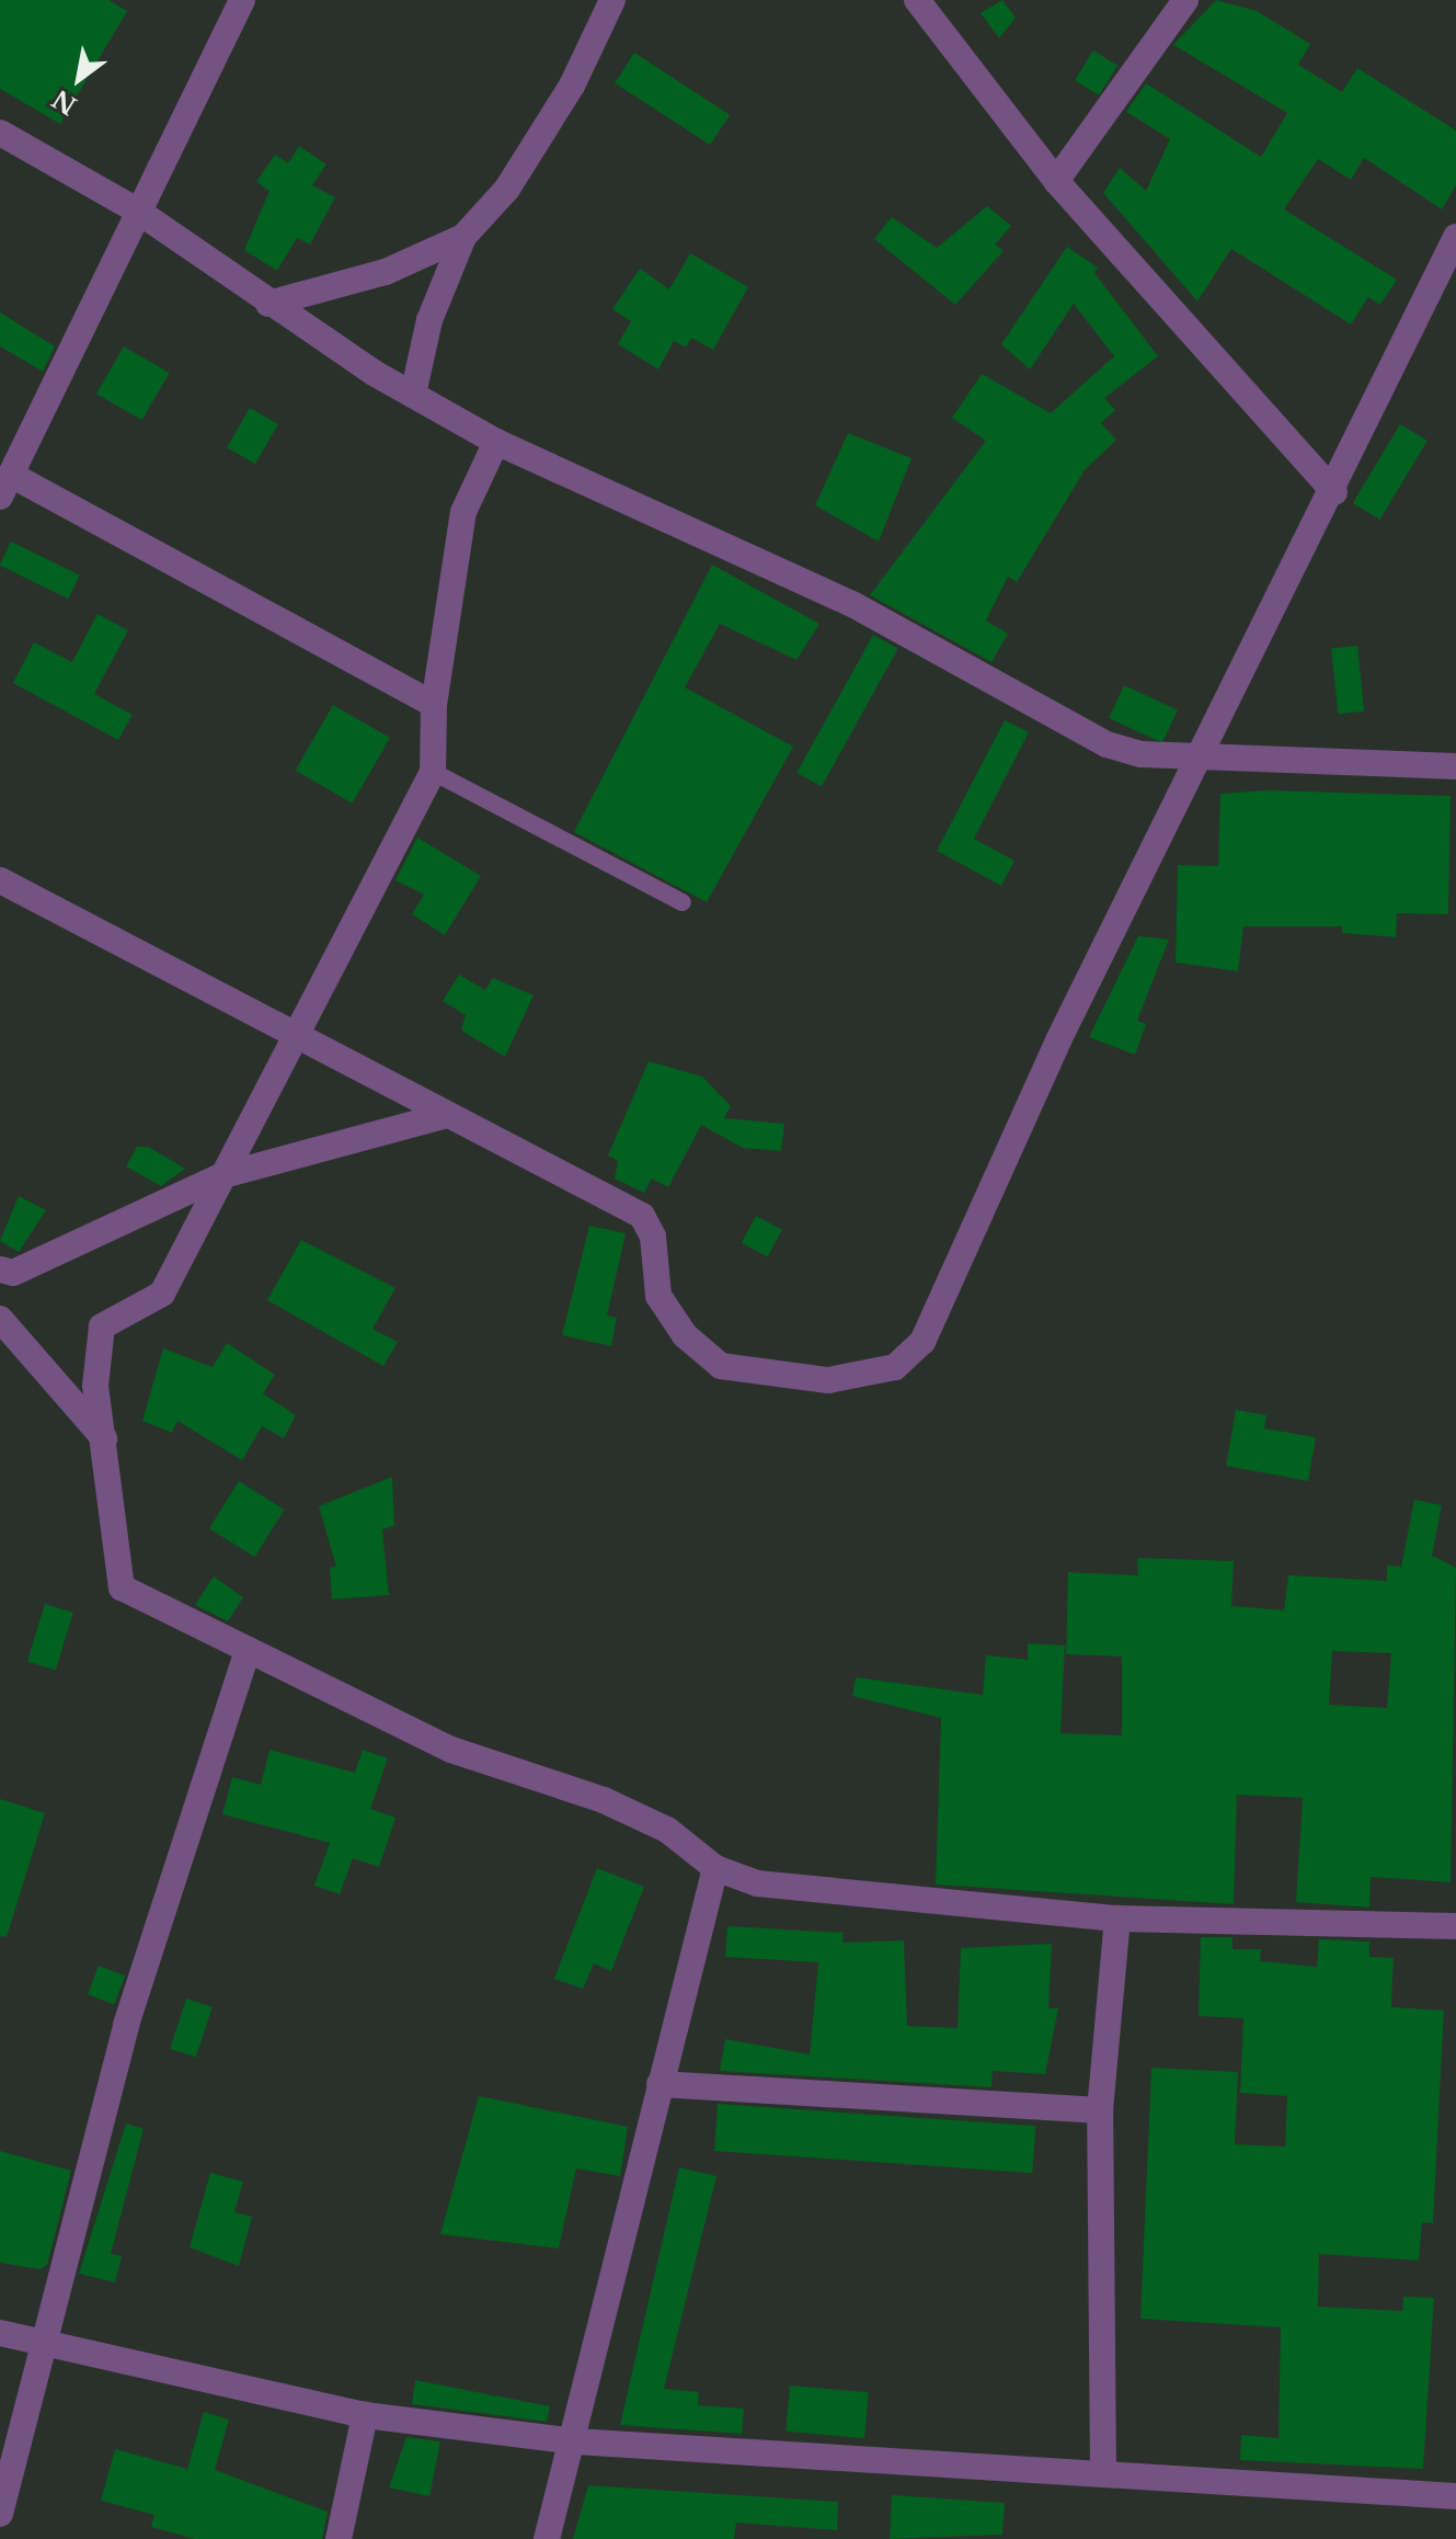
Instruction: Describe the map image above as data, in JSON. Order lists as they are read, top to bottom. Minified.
{"north":"bottom left"}
